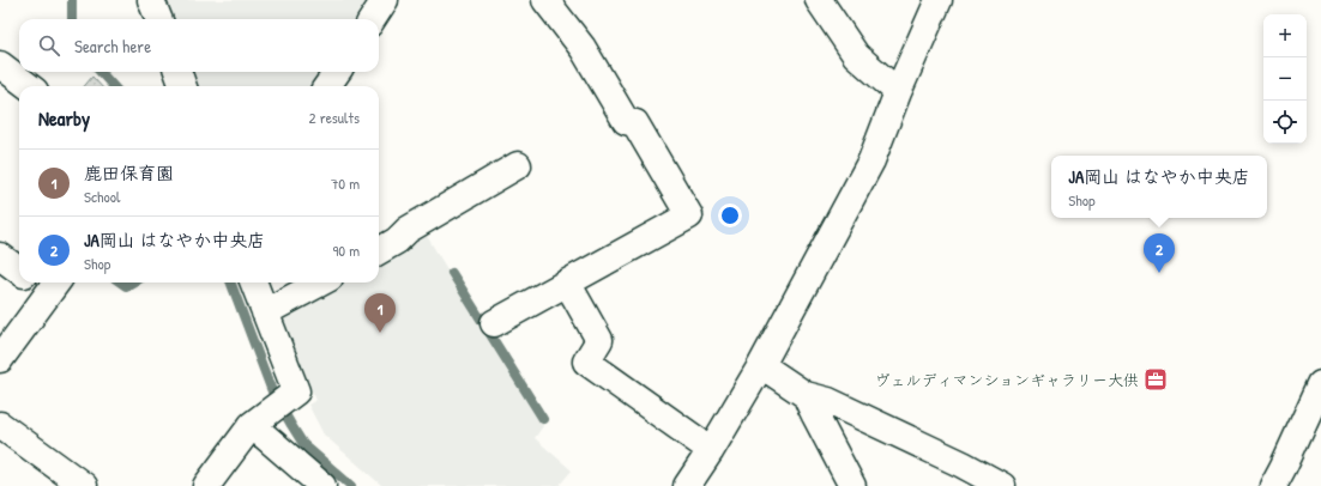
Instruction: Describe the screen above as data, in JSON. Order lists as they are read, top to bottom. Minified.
{"places":{"office":["ヴェルディマンションギャラリー大供"]},"page":{"map_buttons":["+","−"],"search":"Search here","heading":["Nearby","2 results"],"list":[{"mark":"1","name":"鹿田保育園","note":"School","value":"70 m"},{"mark":"2","name":"JA岡山 はなやか中央店","note":"Shop","value":"90 m"}],"popup":["JA岡山 はなやか中央店","Shop"],"pins":["2","1"]}}
